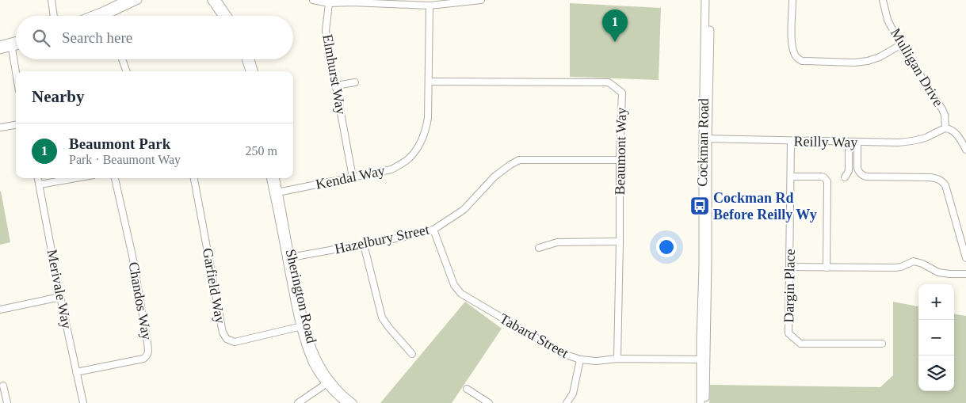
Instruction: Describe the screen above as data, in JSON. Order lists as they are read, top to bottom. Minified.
{"streets":{"main road":["Cockman Road"],"street":["Mulligan Drive","Elmhurst Way","Reilly Way","Beaumont Way","Kendal Way","Hazelbury Street","Garfield Way","Dargin Place","Merivale Way","Sherington Road","Chandos Way","Tabard Street"]},"crossings":[["Mulligan Drive","Reilly Way"],["Elmhurst Way","Kendal Way"],["Reilly Way","Cockman Road"],["Reilly Way","Dargin Place"],["Cockman Road","Tabard Street"],["Beaumont Way","Kendal Way"],["Beaumont Way","Hazelbury Street"],["Beaumont Way","Tabard Street"],["Kendal Way","Sherington Road"],["Hazelbury Street","Sherington Road"],["Hazelbury Street","Tabard Street"],["Garfield Way","Sherington Road"],["Merivale Way","Chandos Way"]],"places":{"bus stop":["Cockman Rd Before Reilly Wy"]},"page":{"pins":"1","search":"Search here","heading":"Nearby","list":[{"mark":"1","name":"Beaumont Park","note":"Park · Beaumont Way","value":"250 m"}],"map_buttons":["+","−"]}}
